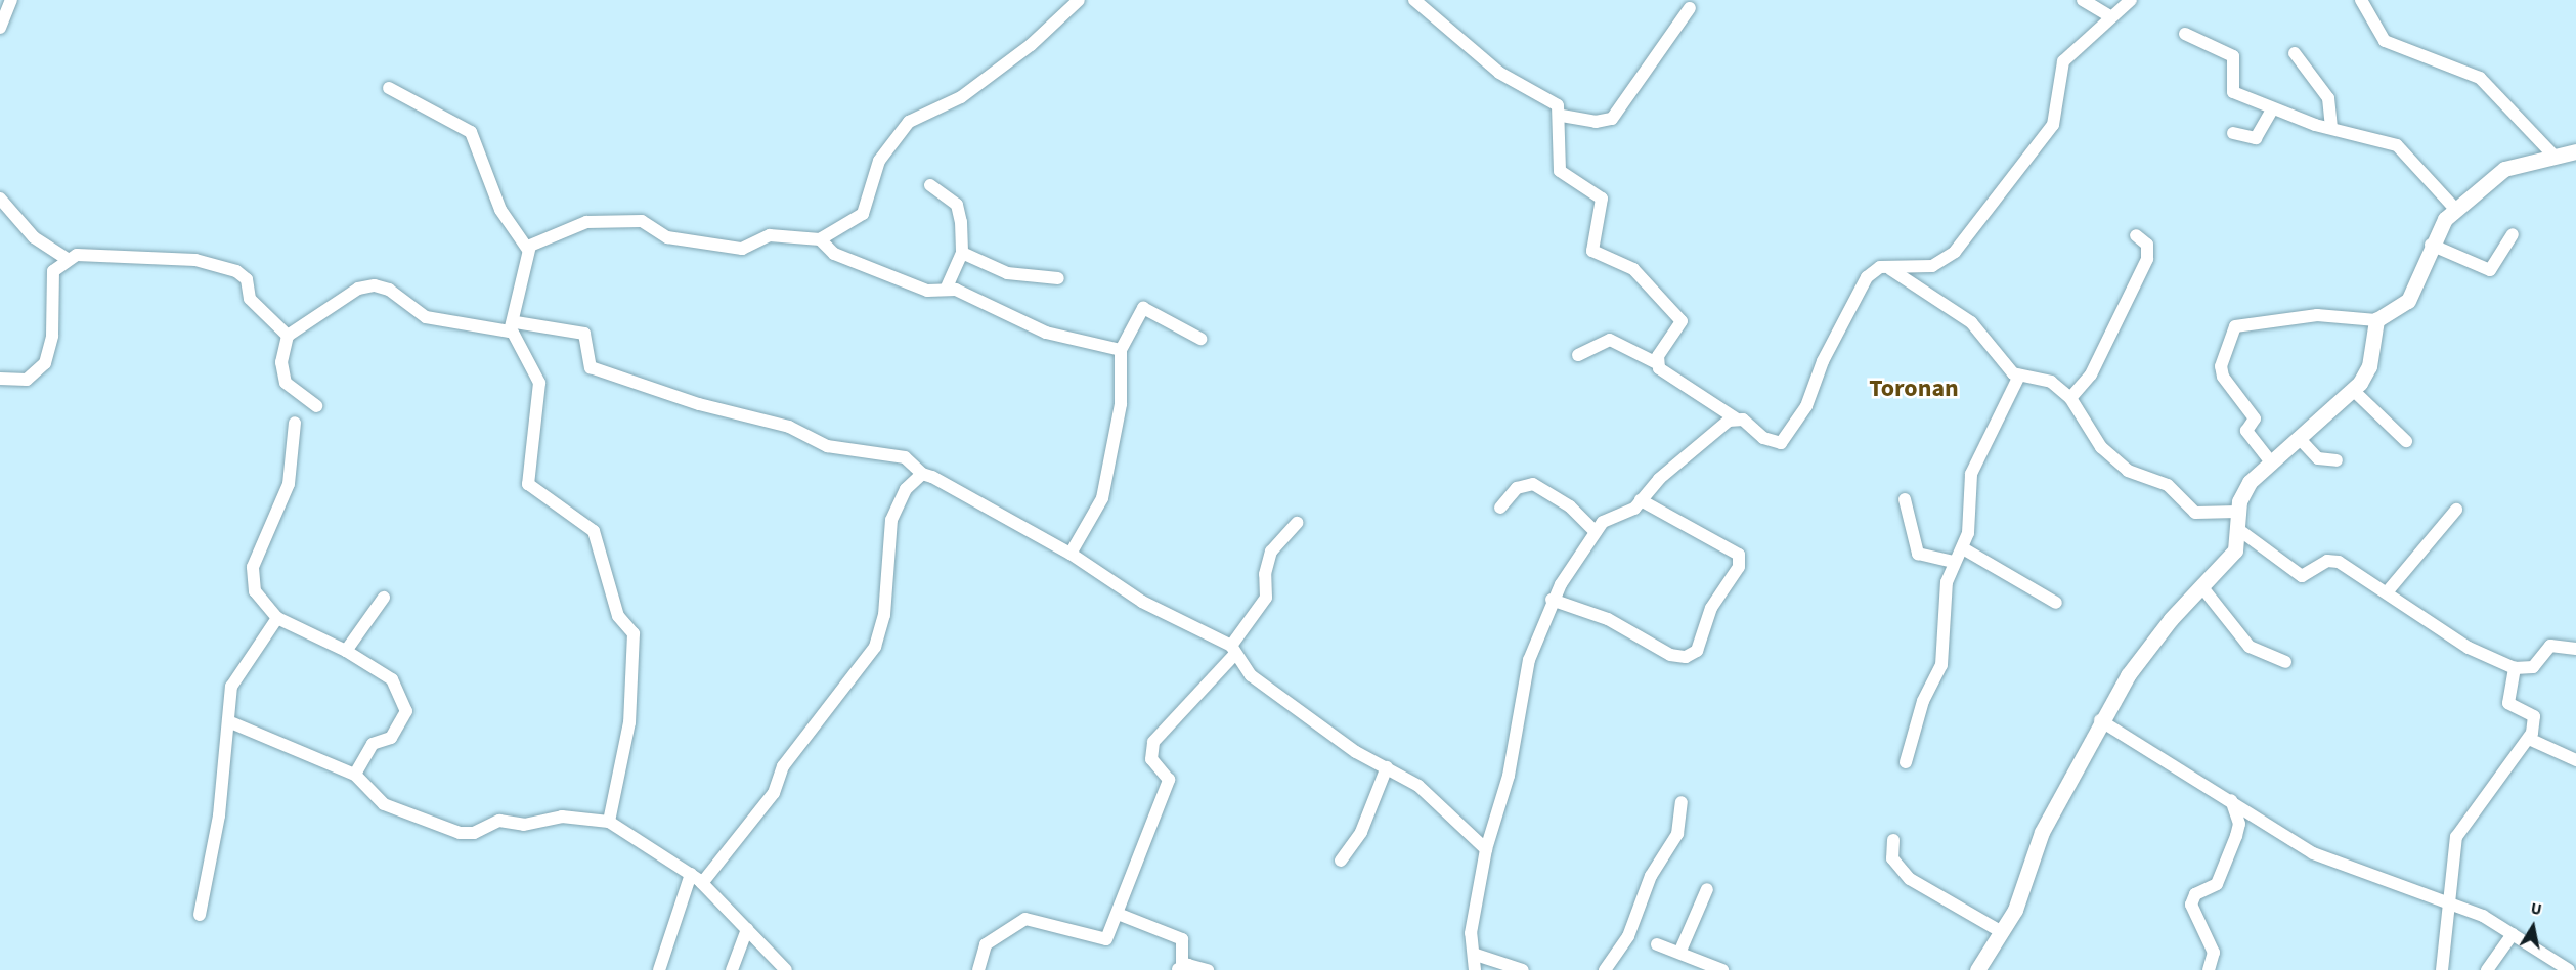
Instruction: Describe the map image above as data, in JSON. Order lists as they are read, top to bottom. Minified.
{"districts":["Toronan"],"north":"top"}
